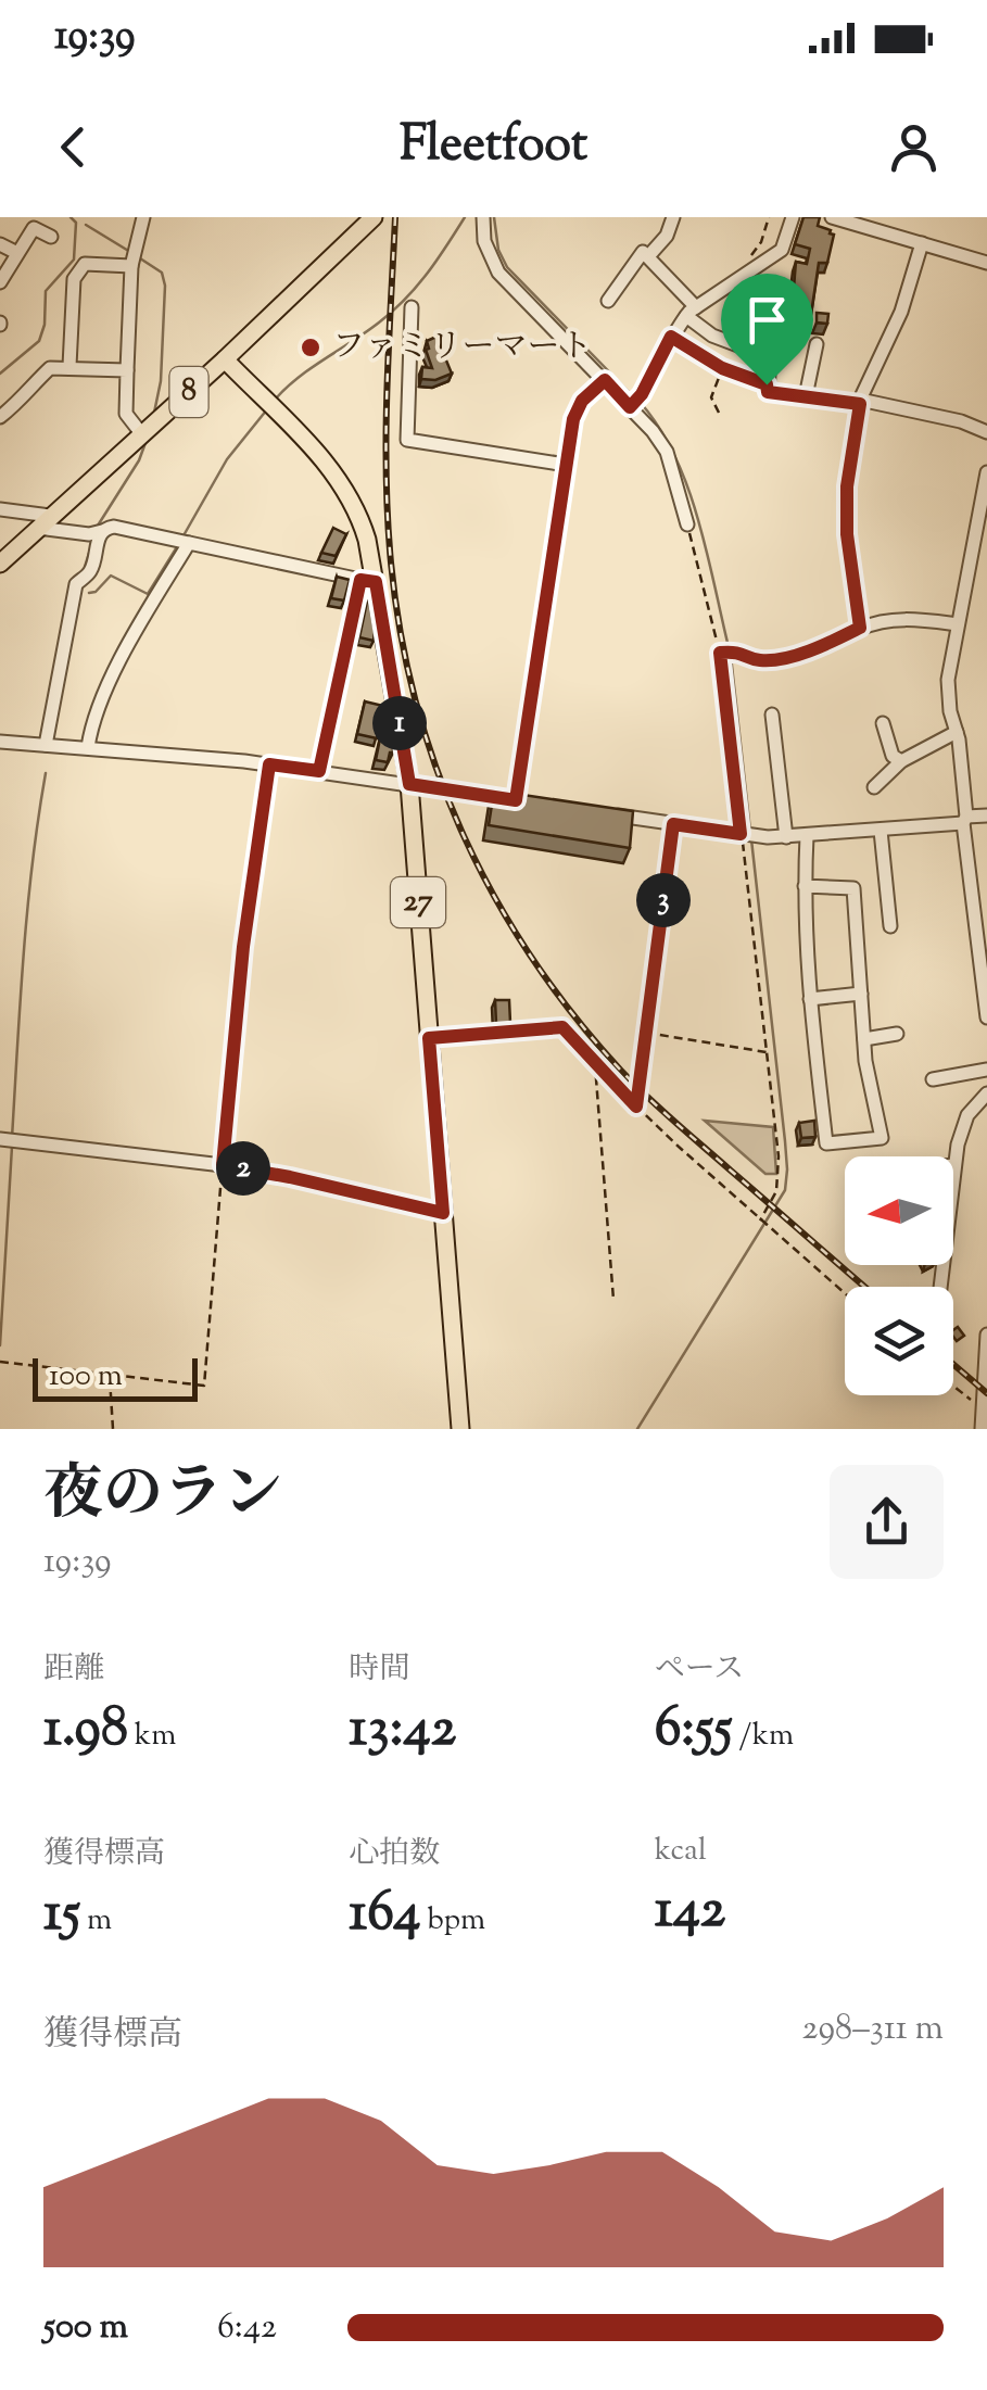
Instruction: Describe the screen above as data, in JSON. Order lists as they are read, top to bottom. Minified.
{"streets":{"main road":["8","27"]},"crossings":[["8","27"]],"places":["ファミリーマート"],"scale_bar":"100 m","north":"left","page":{"status":"19:39","header":"Fleetfoot","pins":["1","3","2"],"scale":"100 m","heading":["夜のラン","19:39"],"stats":[["距離","1.98 km"],["時間","13:42"],["ペース","6:55 /km"],["獲得標高","15 m"],["心拍数","164 bpm"],["kcal","142"]],"chart":["獲得標高","298–311 m"],"list":[{"name":"500 m","note":"6:42"}]}}
